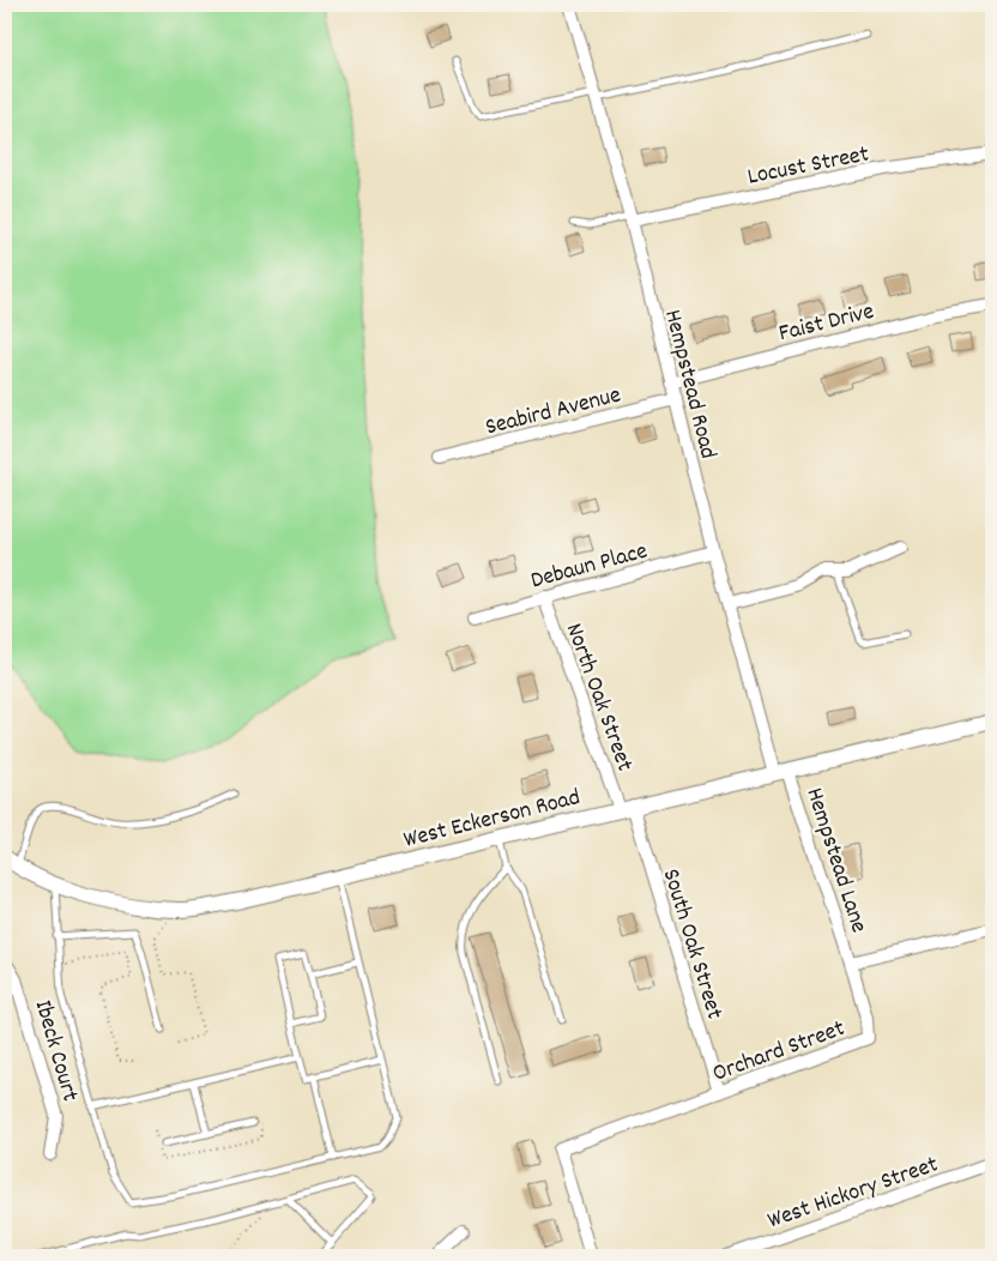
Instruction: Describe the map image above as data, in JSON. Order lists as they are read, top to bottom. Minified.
{"streets":{"street":["Locust Street","Faist Drive","Hempstead Road","Seabird Avenue","Debaun Place","North Oak Street","West Eckerson Road","Hempstead Lane","South Oak Street","Orchard Street","Ibeck Court","West Hickory Street"]},"crossings":[["Locust Street","Hempstead Road"],["Faist Drive","Hempstead Road"],["Hempstead Road","Seabird Avenue"],["Hempstead Road","Debaun Place"],["Hempstead Road","West Eckerson Road"],["Hempstead Road","Hempstead Lane"],["Debaun Place","North Oak Street"],["North Oak Street","West Eckerson Road"],["North Oak Street","South Oak Street"],["West Eckerson Road","Hempstead Lane"],["West Eckerson Road","South Oak Street"],["Hempstead Lane","Orchard Street"],["South Oak Street","Orchard Street"]]}
